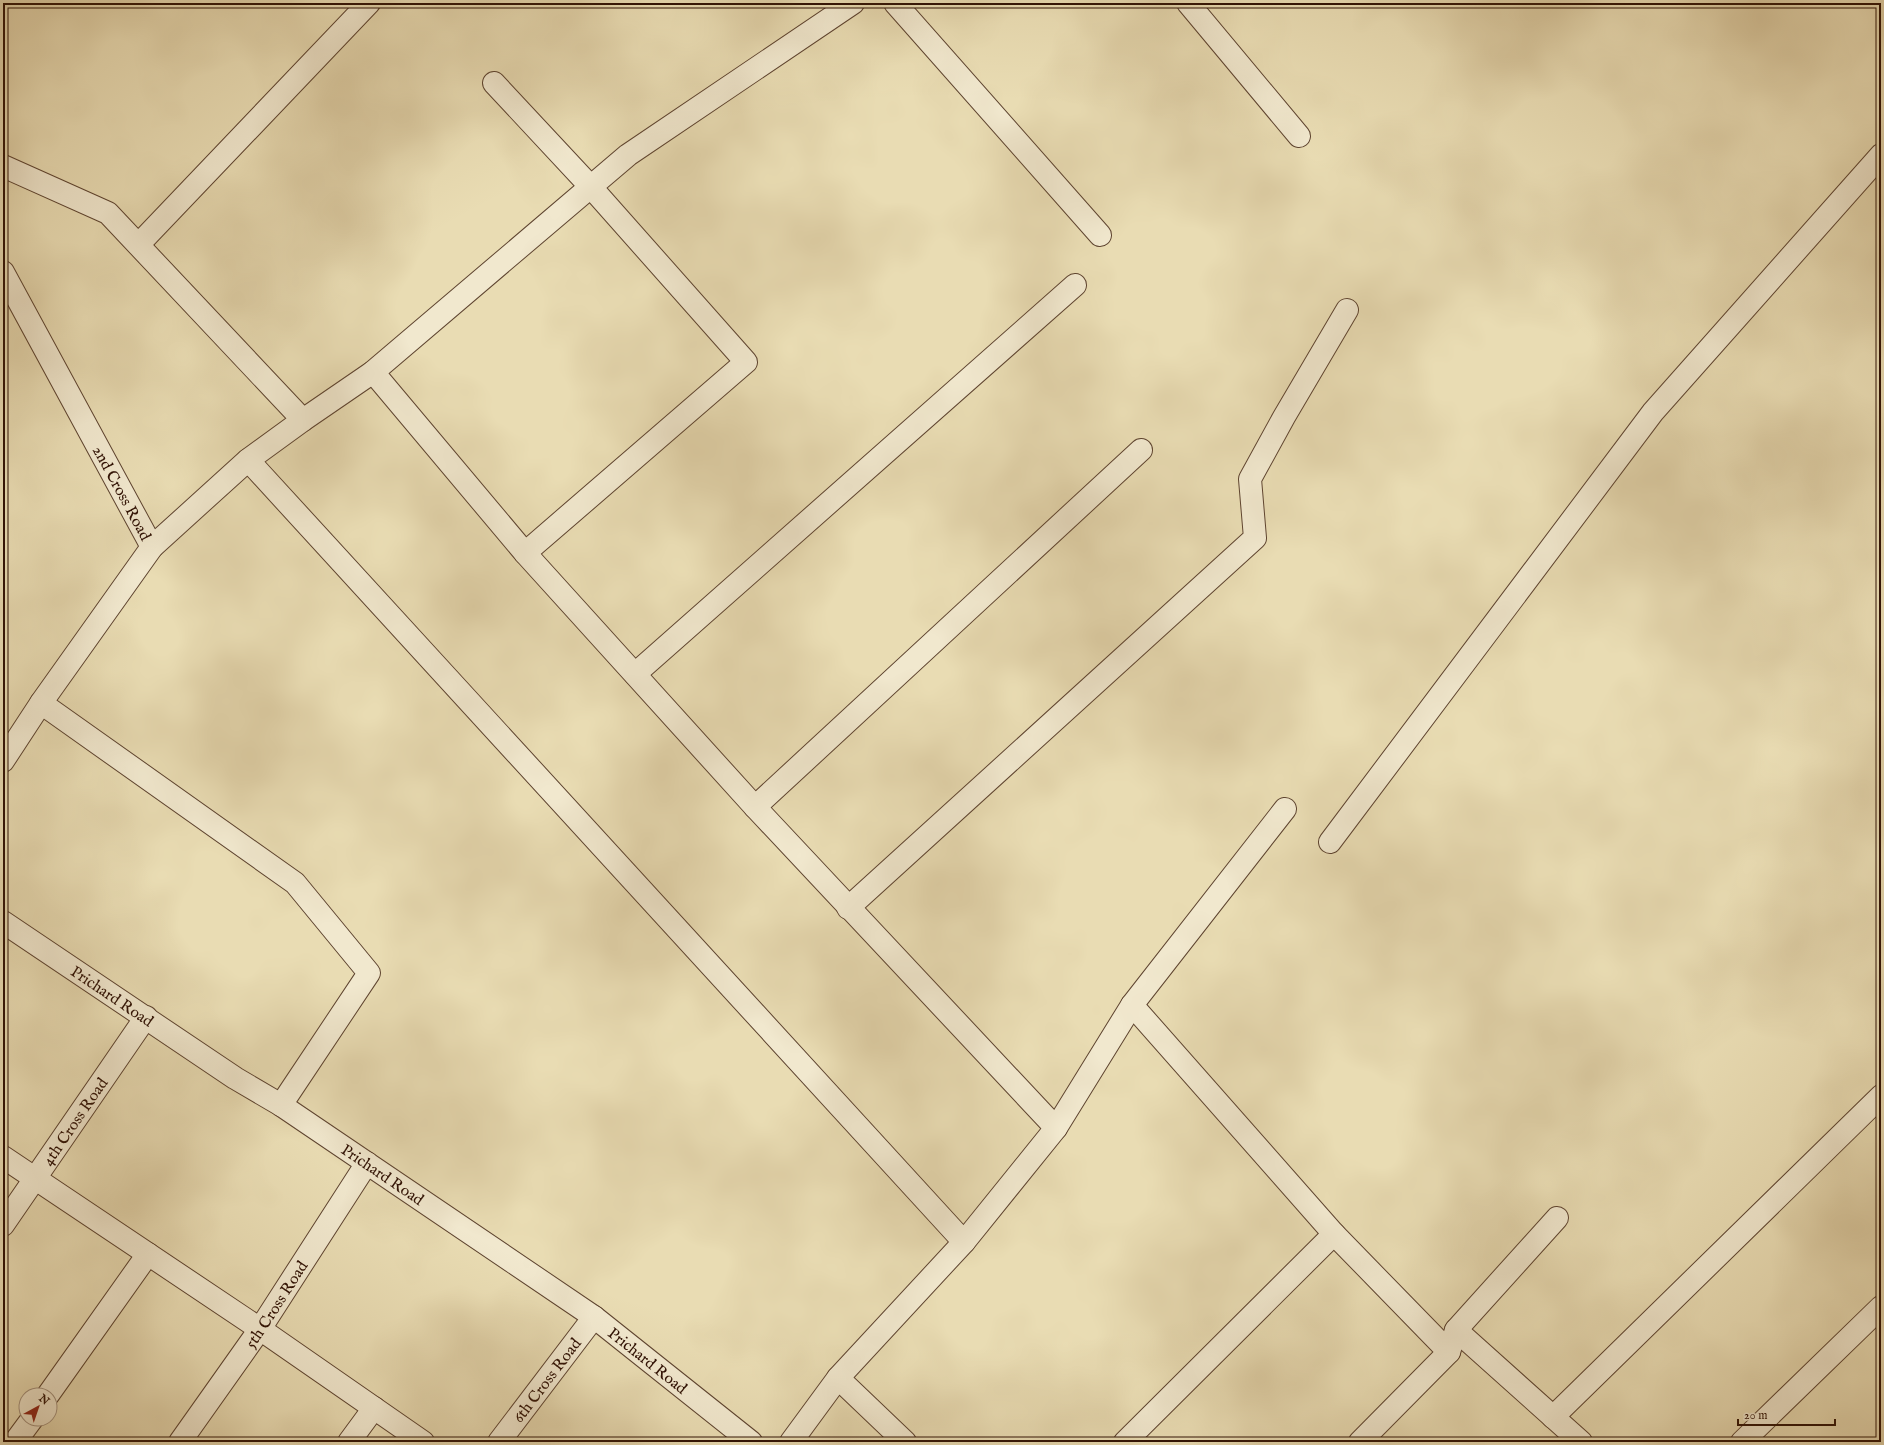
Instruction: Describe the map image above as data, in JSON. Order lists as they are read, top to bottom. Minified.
{"streets":{"street":["2nd Cross Road","Prichard Road","4th Cross Road","5th Cross Road","6th Cross Road"]},"crossings":[["Prichard Road","4th Cross Road"],["Prichard Road","5th Cross Road"],["Prichard Road","6th Cross Road"]],"scale_bar":"20 m","north":"top right"}
